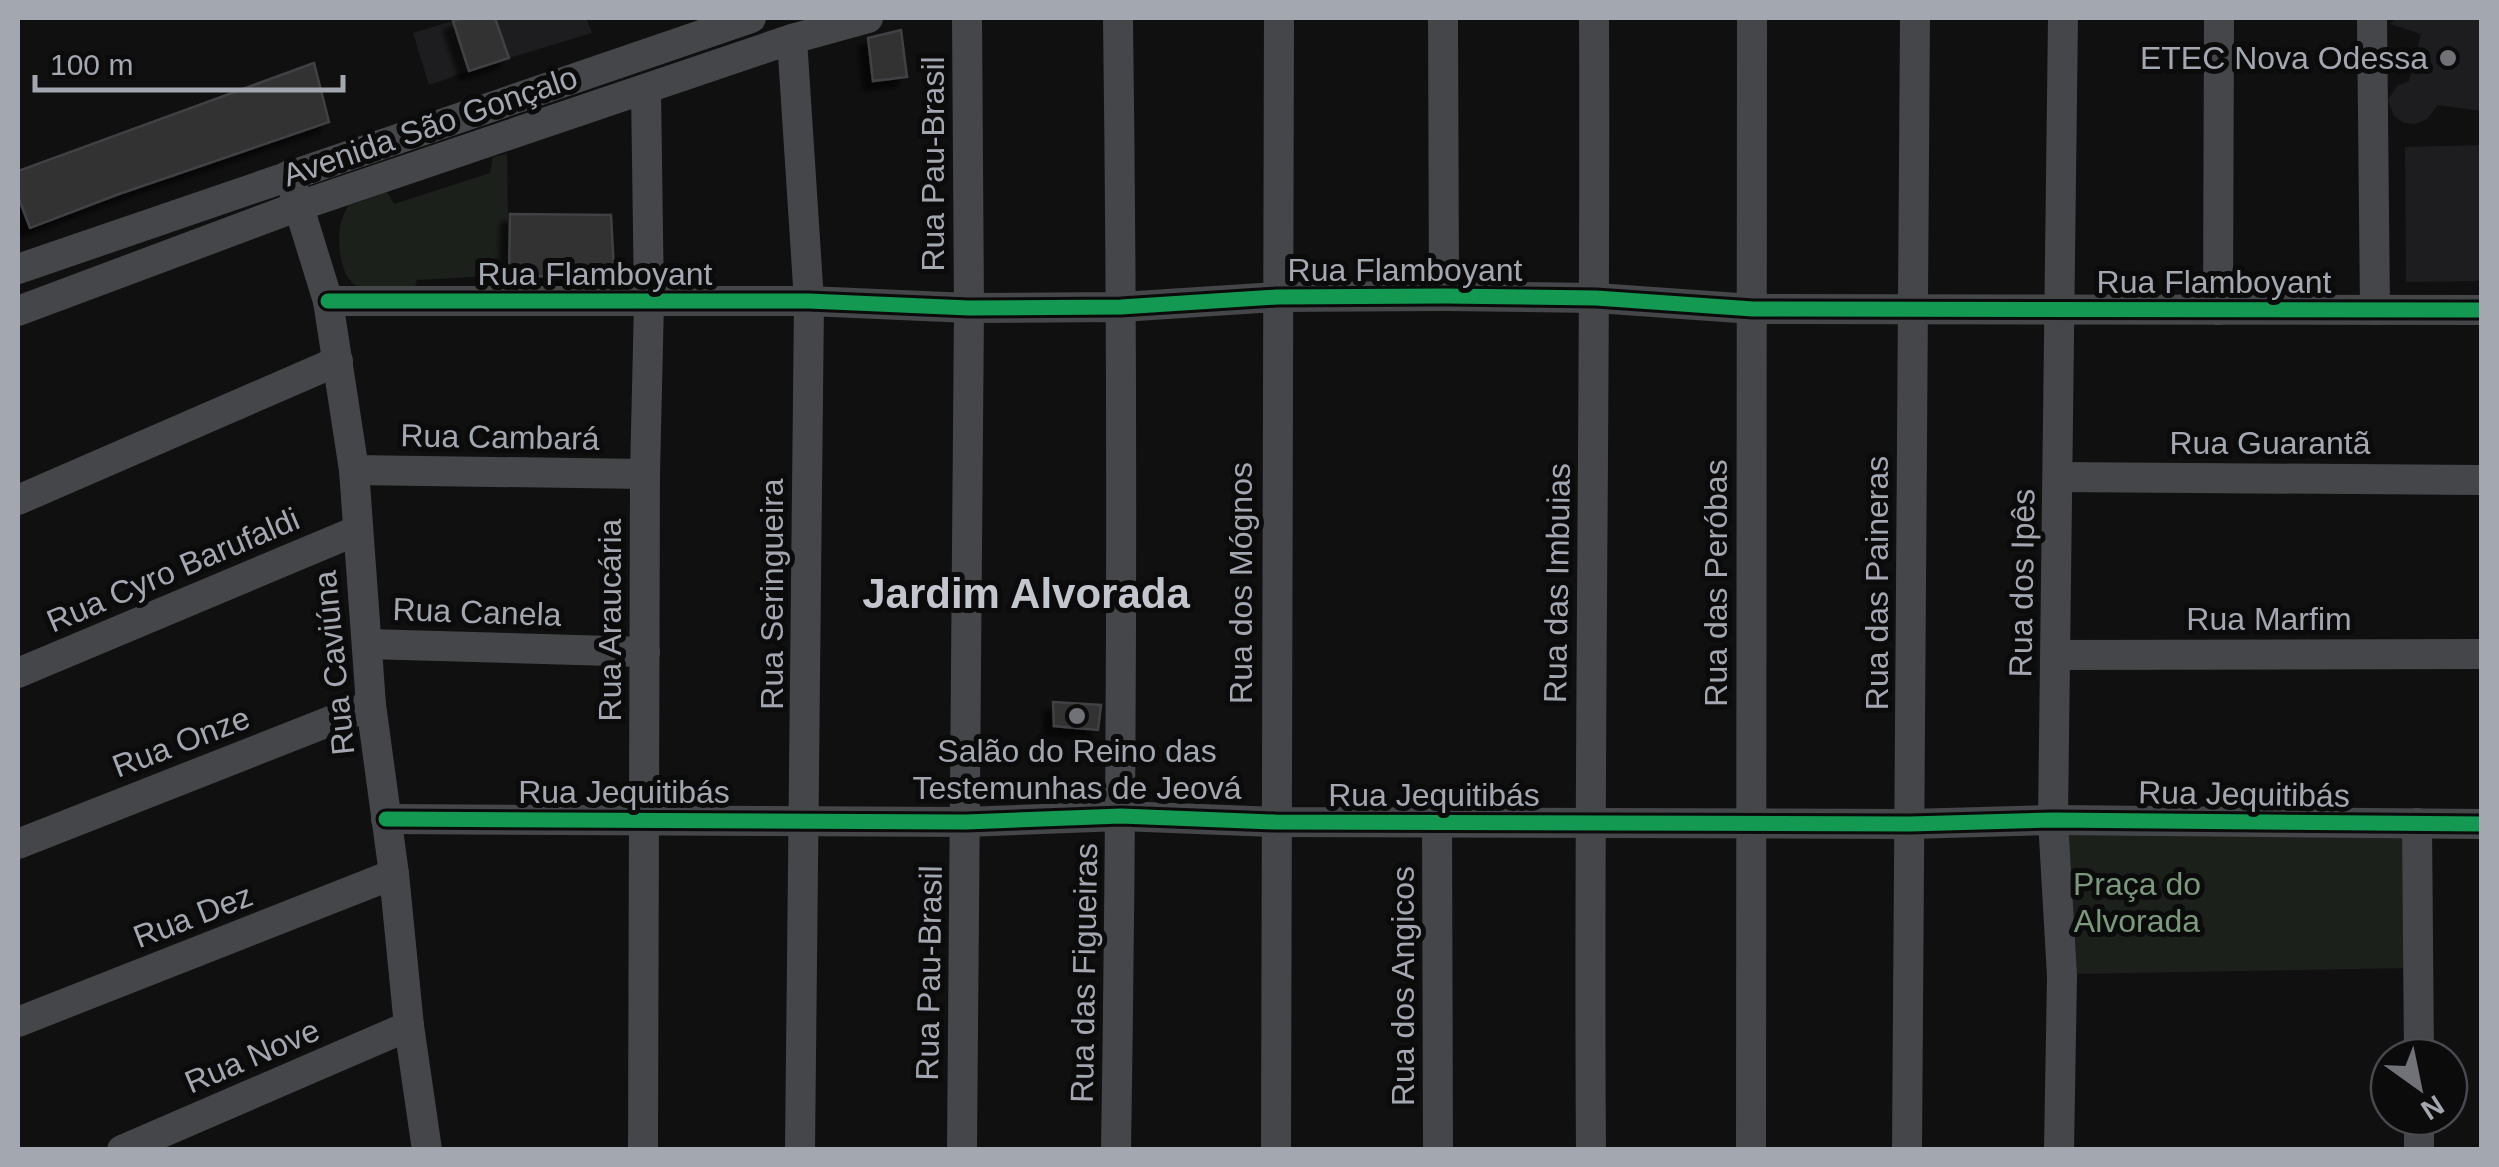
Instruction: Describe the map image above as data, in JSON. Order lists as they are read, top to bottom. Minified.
{"streets":{"street":["Avenida São Gonçalo","Rua Pau-Brasil","Rua Flamboyant","Rua Cambará","Rua Guarantã","Rua Cyro Barufaldi","Rua dos Mógnos","Rua das Imbuias","Rua das Peróbas","Rua das Paineras","Rua dos Ipês","Rua Seringueira","Rua Canela","Rua Marfim","Rua Araucária","Rua Caviúna","Rua Onze","Rua Jequitibás","Rua Dez","Rua das Figueiras","Rua dos Angicos","Rua Nove"]},"crossings":[["Avenida São Gonçalo","Rua Seringueira"],["Avenida São Gonçalo","Rua Araucária"],["Avenida São Gonçalo","Rua Caviúna"],["Rua Pau-Brasil","Rua Flamboyant"],["Rua Pau-Brasil","Rua Jequitibás"],["Rua Flamboyant","Rua dos Mógnos"],["Rua Flamboyant","Rua das Imbuias"],["Rua Flamboyant","Rua das Peróbas"],["Rua Flamboyant","Rua das Paineras"],["Rua Flamboyant","Rua dos Ipês"],["Rua Flamboyant","Rua Seringueira"],["Rua Flamboyant","Rua Araucária"],["Rua Flamboyant","Rua Caviúna"],["Rua Flamboyant","Rua das Figueiras"],["Rua Cambará","Rua Araucária"],["Rua Cambará","Rua Caviúna"],["Rua Guarantã","Rua dos Ipês"],["Rua Cyro Barufaldi","Rua Caviúna"],["Rua dos Mógnos","Rua Jequitibás"],["Rua das Imbuias","Rua Jequitibás"],["Rua das Peróbas","Rua Jequitibás"],["Rua das Paineras","Rua Jequitibás"],["Rua dos Ipês","Rua Marfim"],["Rua dos Ipês","Rua Jequitibás"],["Rua Seringueira","Rua Jequitibás"],["Rua Canela","Rua Araucária"],["Rua Canela","Rua Caviúna"],["Rua Araucária","Rua Jequitibás"],["Rua Caviúna","Rua Onze"],["Rua Caviúna","Rua Jequitibás"],["Rua Caviúna","Rua Dez"],["Rua Caviúna","Rua Nove"],["Rua Jequitibás","Rua das Figueiras"],["Rua Jequitibás","Rua dos Angicos"]],"districts":["Jardim Alvorada"],"parks":["Praça do Alvorada"],"places":["ETEC Nova Odessa","Salão do Reino das Testemunhas de Jeová"],"scale_bar":"100 m","north":"bottom right"}
